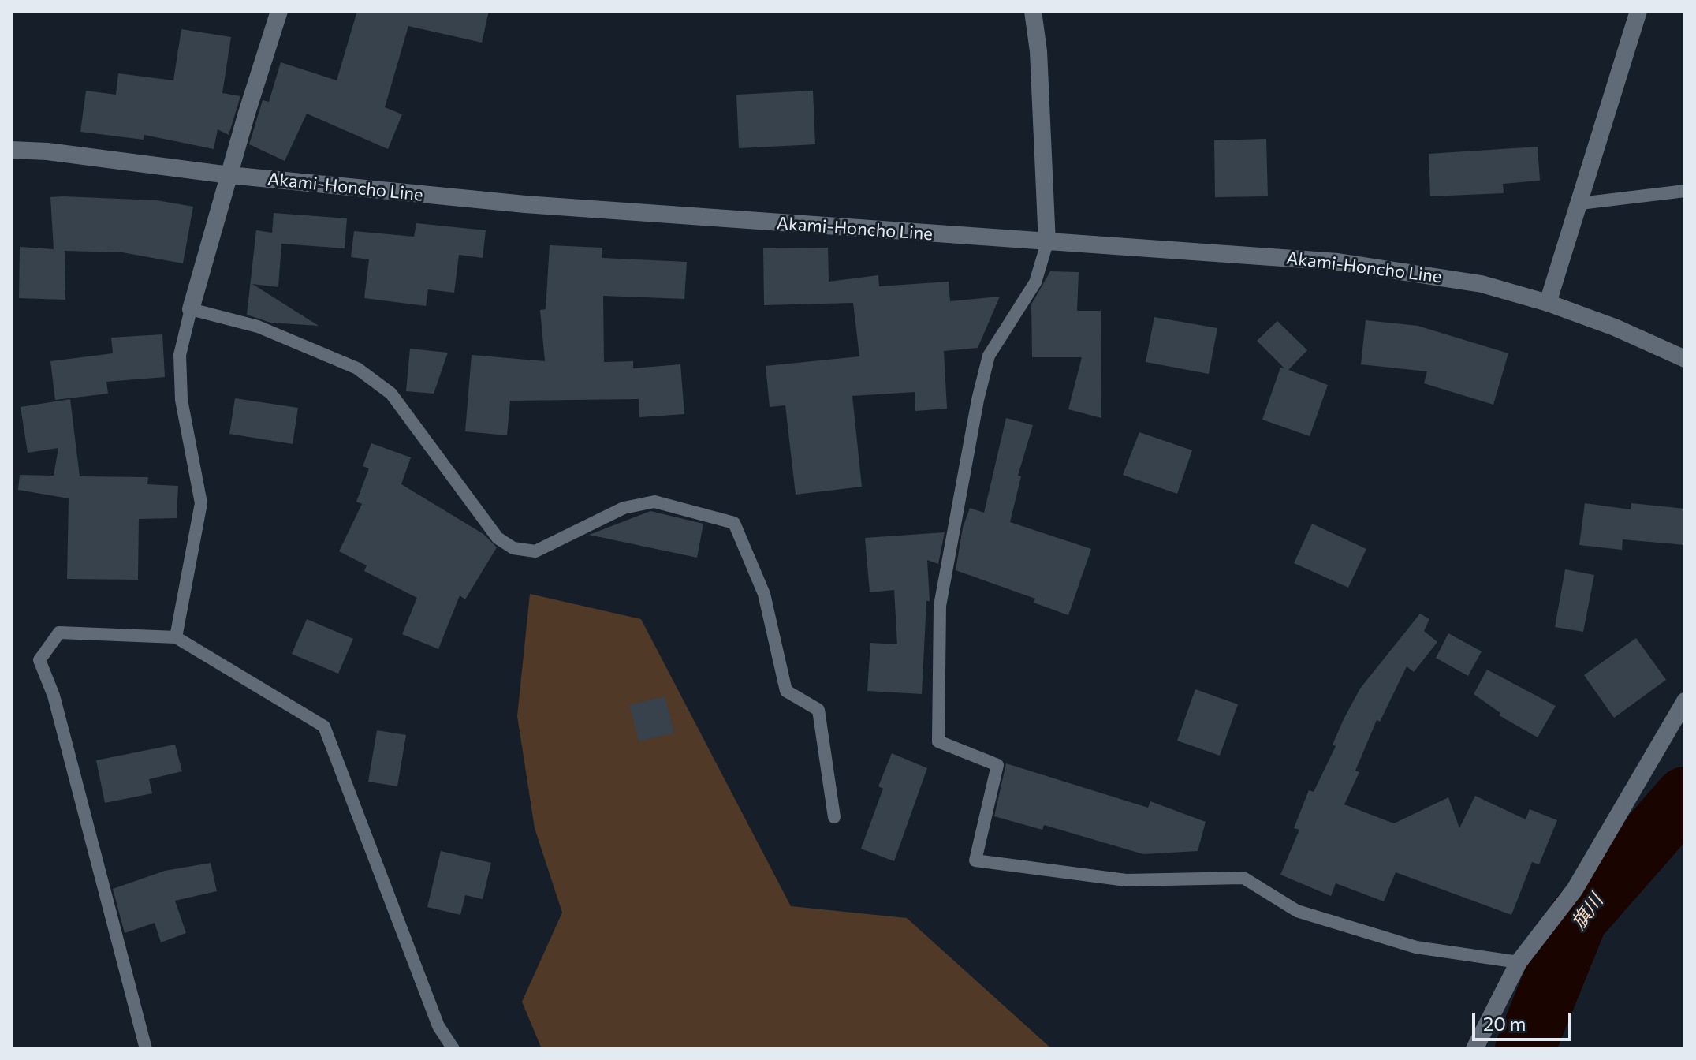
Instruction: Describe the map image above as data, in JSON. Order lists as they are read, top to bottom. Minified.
{"streets":{"main road":["Akami-Honcho Line"]},"water":["旗川"],"scale_bar":"20 m"}
